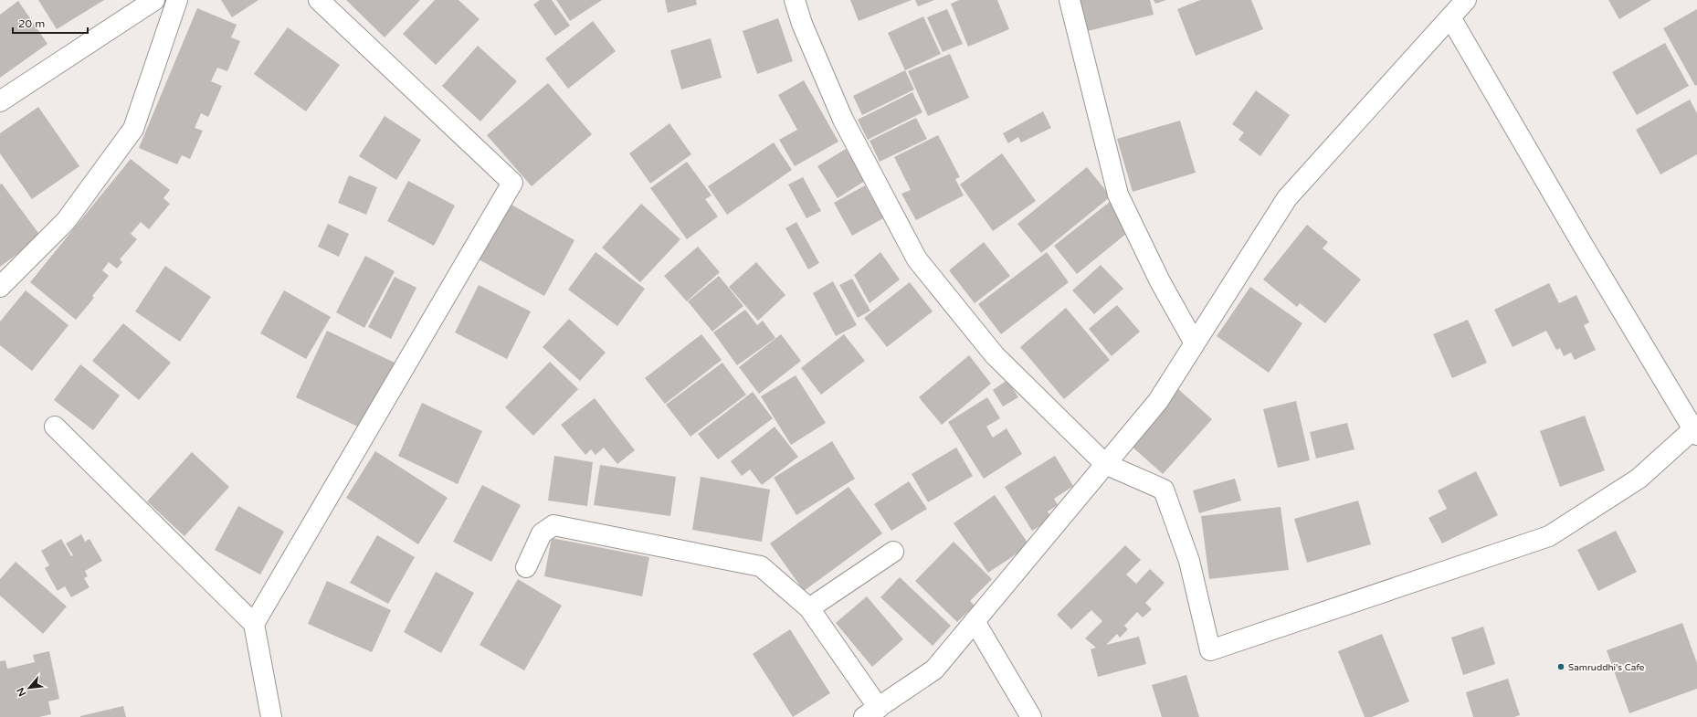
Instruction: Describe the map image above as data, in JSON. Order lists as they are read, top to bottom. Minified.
{"places":["Samruddhi's Cafe"],"scale_bar":"20 m","north":"bottom left"}
